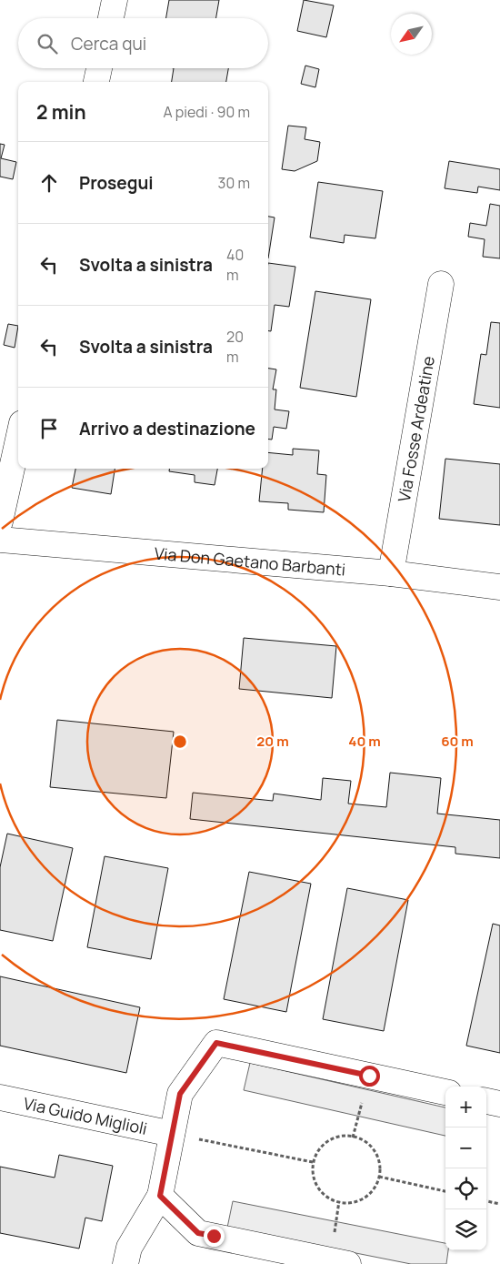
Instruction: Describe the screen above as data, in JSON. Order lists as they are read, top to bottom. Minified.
{"streets":{"street":["Via Fosse Ardeatine","Via Don Gaetano Barbanti","Via Guido Miglioli"]},"crossings":[["Via Fosse Ardeatine","Via Don Gaetano Barbanti"]],"north":"bottom left","page":{"search":"Cerca qui","heading":["2 min","A piedi · 90 m"],"list":[["Prosegui","30 m"],["Svolta a sinistra","40 m"],["Svolta a sinistra","20 m"],"Arrivo a destinazione"],"map_buttons":["+","−"]},"rings":["20 m","40 m","60 m"]}
